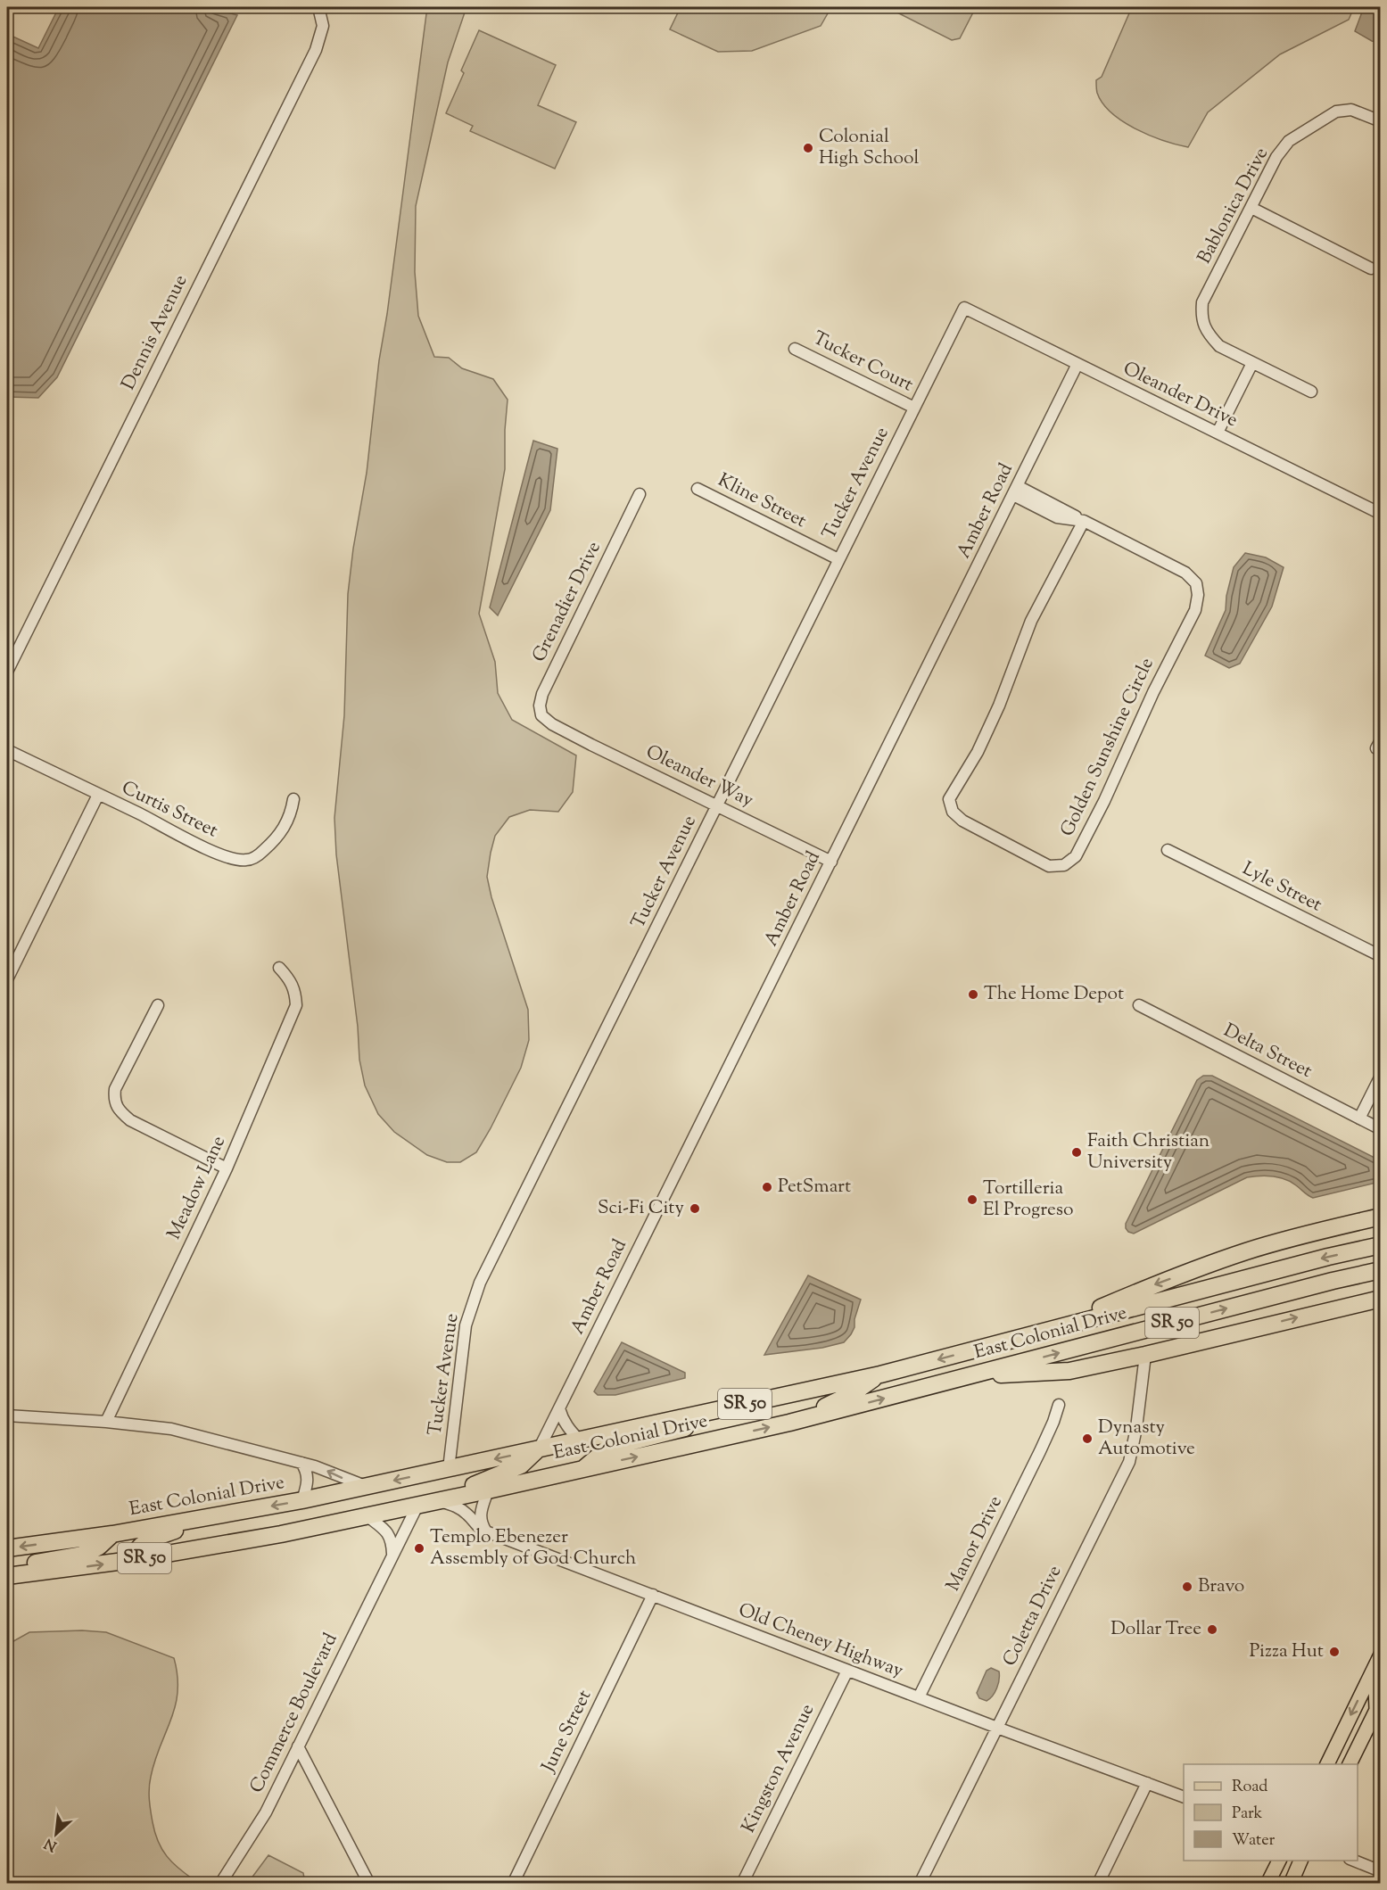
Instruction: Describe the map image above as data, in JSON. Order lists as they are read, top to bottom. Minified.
{"streets":{"highway":["SR 50","East Colonial Drive"],"street":["Bablonica Drive","Dennis Avenue","Tucker Court","Oleander Drive","Tucker Avenue","Kline Street","Amber Road","Grenadier Drive","Golden Sunshine Circle","Oleander Way","Curtis Street","Lyle Street","Delta Street","Meadow Lane","Manor Drive","Coletta Drive","Old Cheney Highway","Commerce Boulevard","June Street","Kingston Avenue"]},"crossings":[["Tucker Court","Tucker Avenue"],["Oleander Drive","Tucker Avenue"],["Oleander Drive","Amber Road"],["Tucker Avenue","Kline Street"],["Tucker Avenue","Oleander Way"],["Tucker Avenue","East Colonial Drive"],["Amber Road","Golden Sunshine Circle"],["Amber Road","Oleander Way"],["Amber Road","East Colonial Drive"],["Grenadier Drive","Oleander Way"],["East Colonial Drive","Commerce Boulevard"],["Manor Drive","Old Cheney Highway"],["Coletta Drive","Old Cheney Highway"],["Old Cheney Highway","June Street"],["Old Cheney Highway","Kingston Avenue"]],"places":["Colonial High School","The Home Depot","Faith Christian University","PetSmart","Tortilleria El Progreso","Sci-Fi City","Dynasty Automotive","Templo Ebenezer Assembly of God Church","Bravo","Dollar Tree","Pizza Hut"],"legend":["Road","Park","Water"],"north":"bottom left"}
